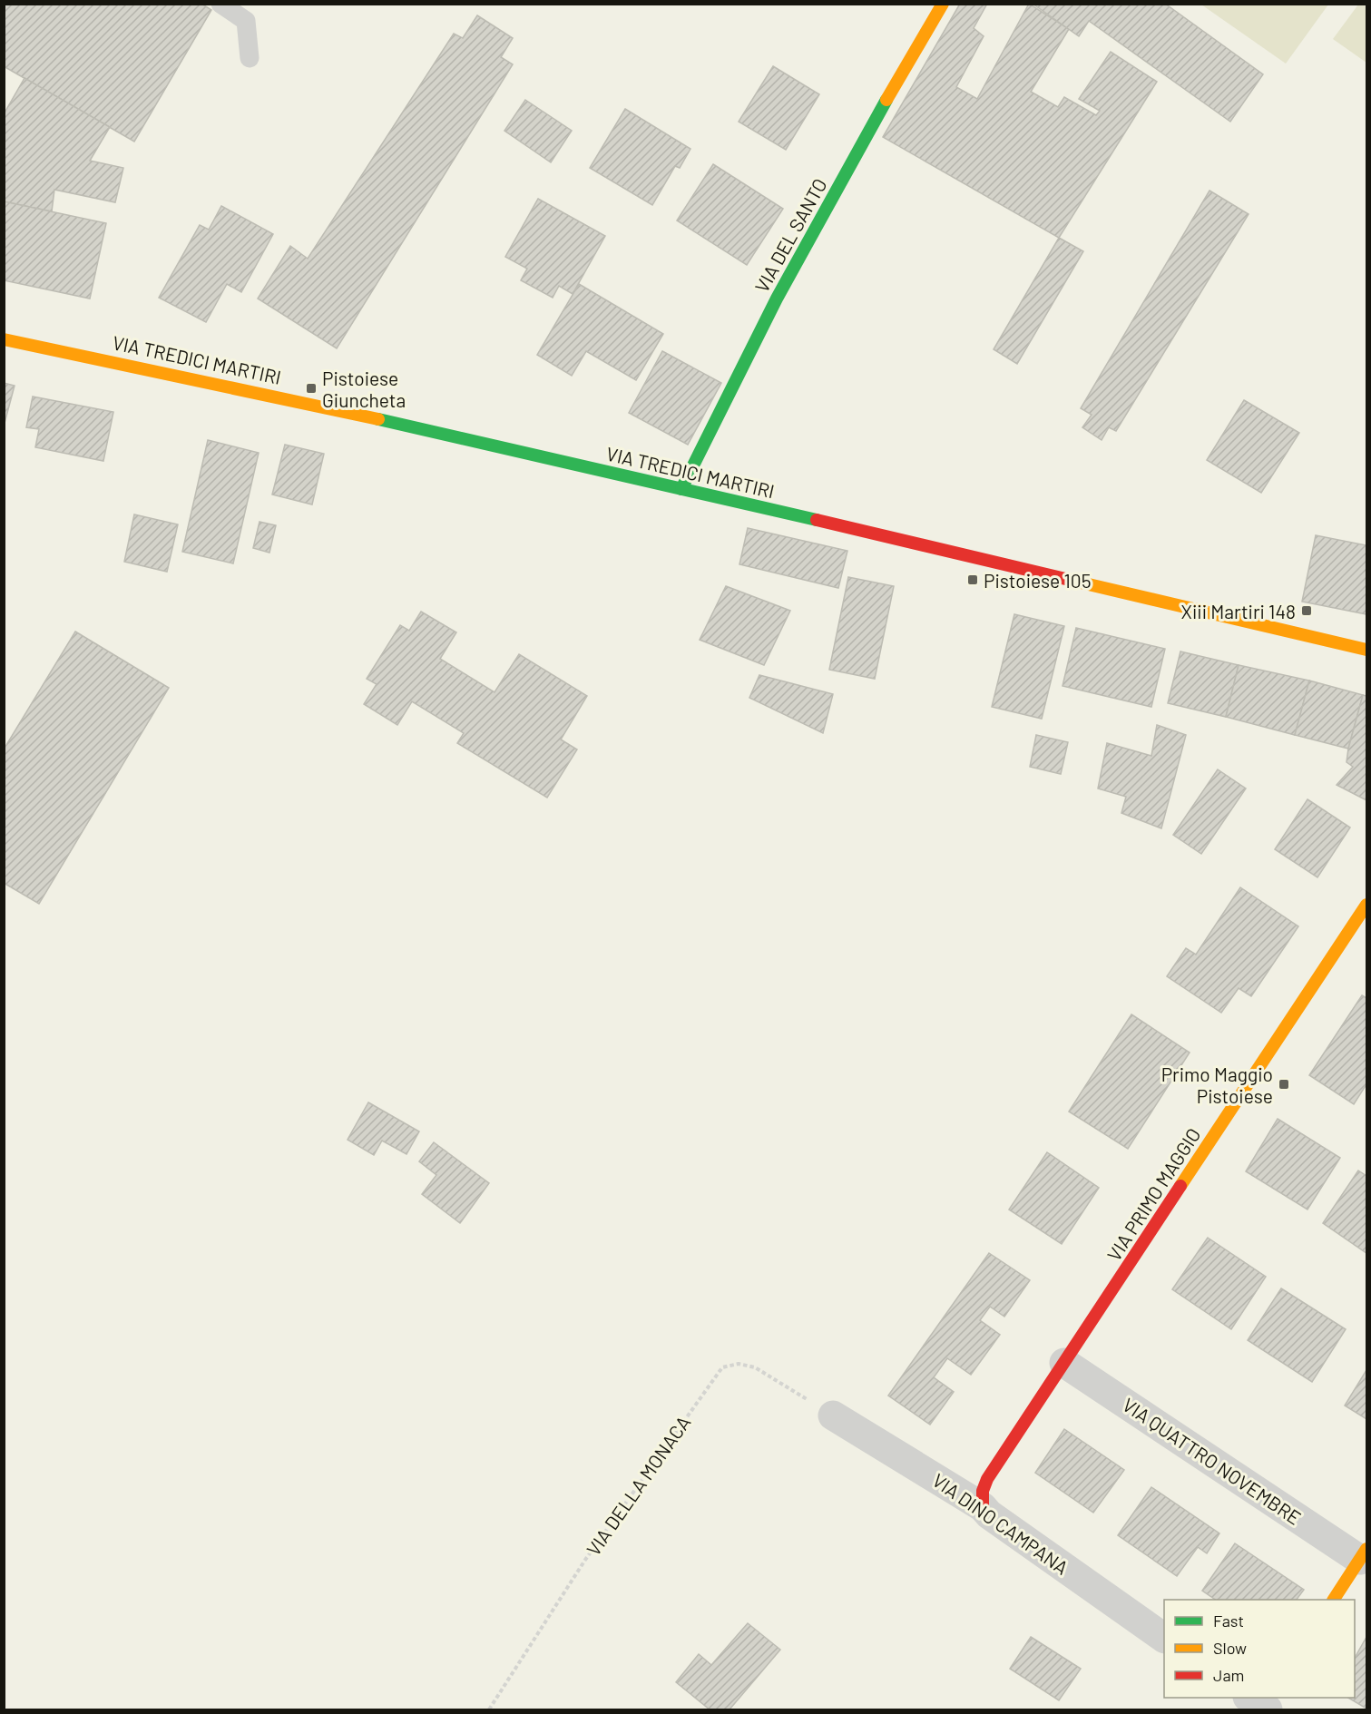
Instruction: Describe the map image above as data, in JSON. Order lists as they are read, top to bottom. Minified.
{"streets":{"main road":["VIA DEL SANTO","VIA TREDICI MARTIRI","VIA PRIMO MAGGIO"],"street":["VIA QUATTRO NOVEMBRE","VIA DINO CAMPANA"],"path":["VIA DELLA MONACA"]},"crossings":[["VIA DEL SANTO","VIA TREDICI MARTIRI"],["VIA PRIMO MAGGIO","VIA QUATTRO NOVEMBRE"],["VIA PRIMO MAGGIO","VIA DINO CAMPANA"],["VIA DELLA MONACA","VIA DINO CAMPANA"]],"places":{"transit":["Pistoiese Giuncheta","Pistoiese 105","Xiii Martiri 148","Primo Maggio Pistoiese"]},"legend":["Fast","Slow","Jam"]}
